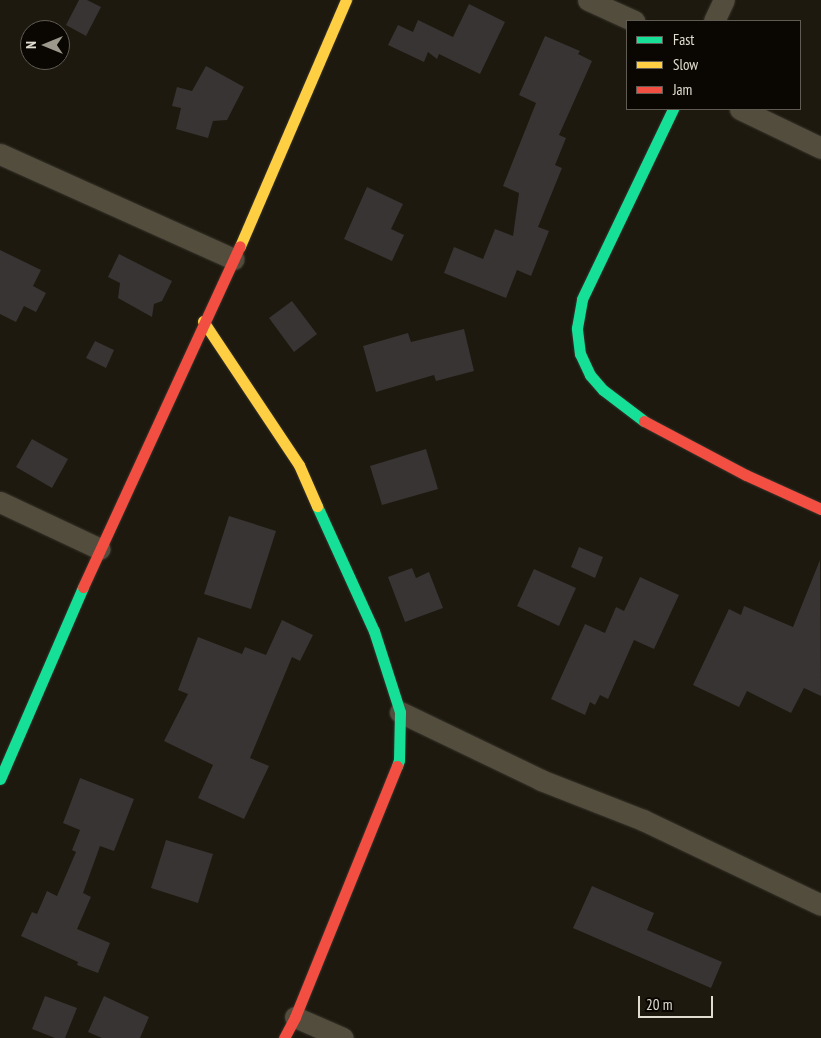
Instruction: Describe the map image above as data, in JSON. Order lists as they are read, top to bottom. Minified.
{"legend":["Fast","Slow","Jam"],"scale_bar":"20 m","north":"left"}
